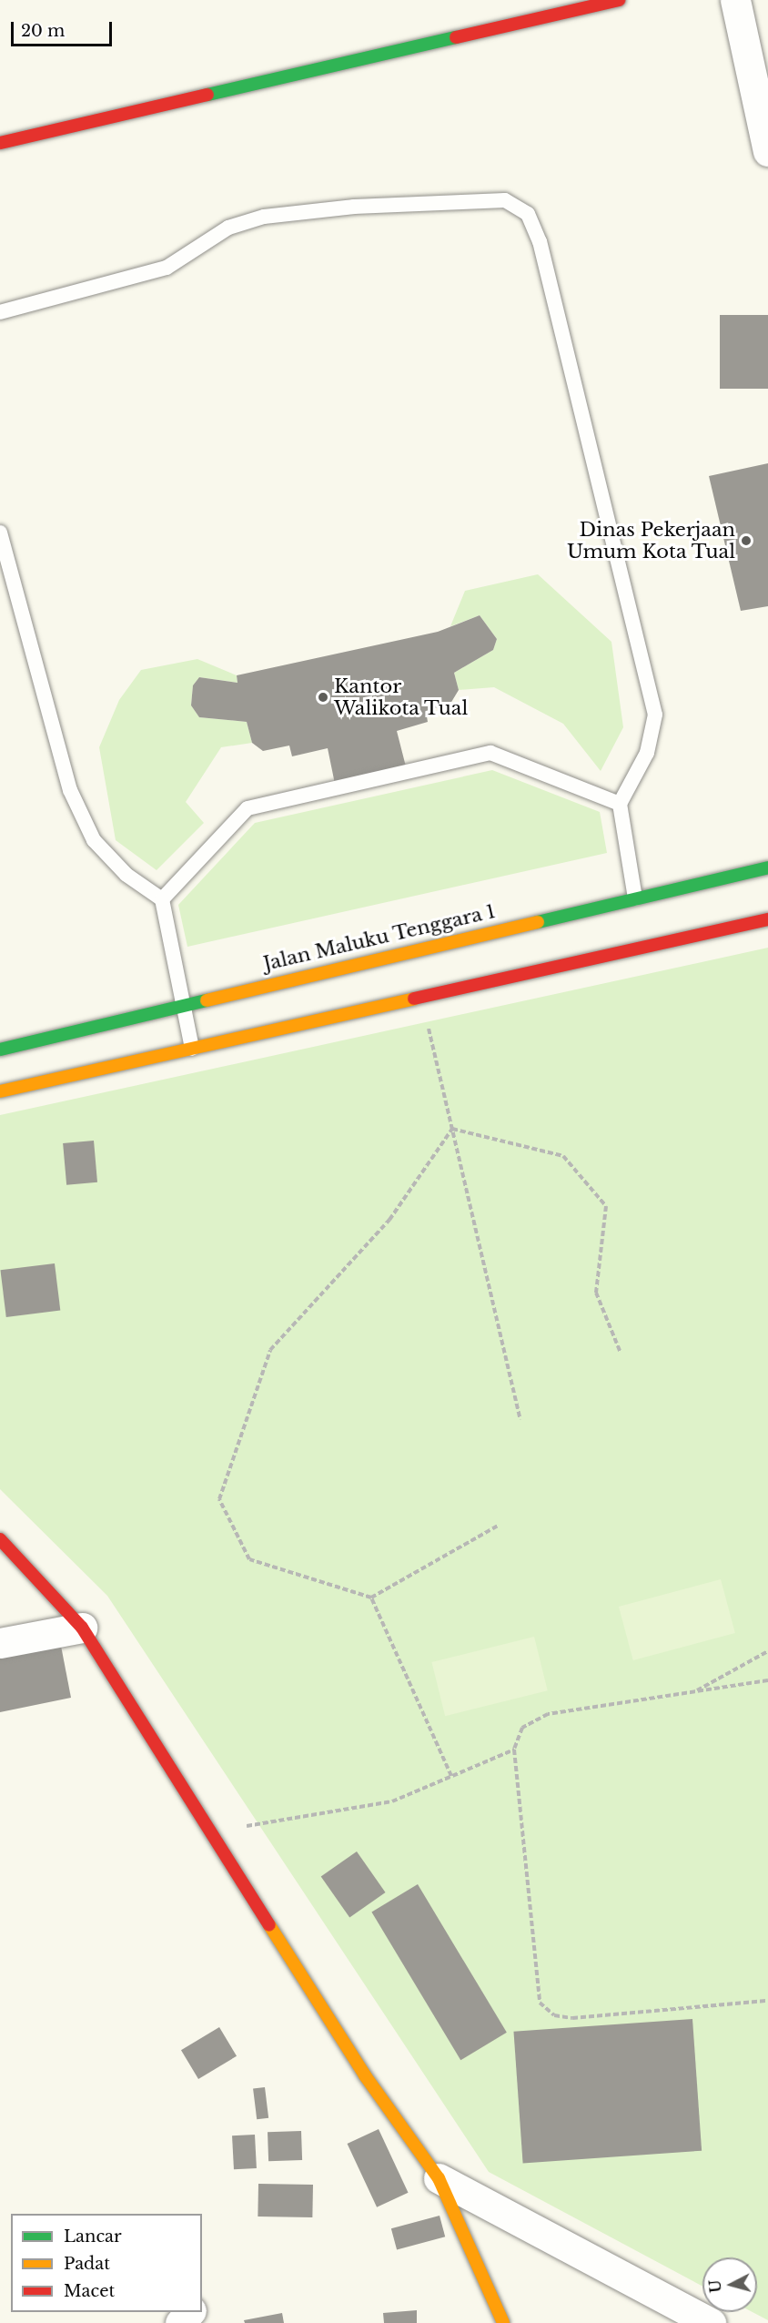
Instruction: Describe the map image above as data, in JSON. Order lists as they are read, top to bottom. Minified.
{"streets":{"main road":["Jalan Maluku Tenggara 1"]},"places":["Dinas Pekerjaan Umum Kota Tual","Kantor Walikota Tual"],"legend":["Lancar","Padat","Macet"],"scale_bar":"20 m","north":"left"}
